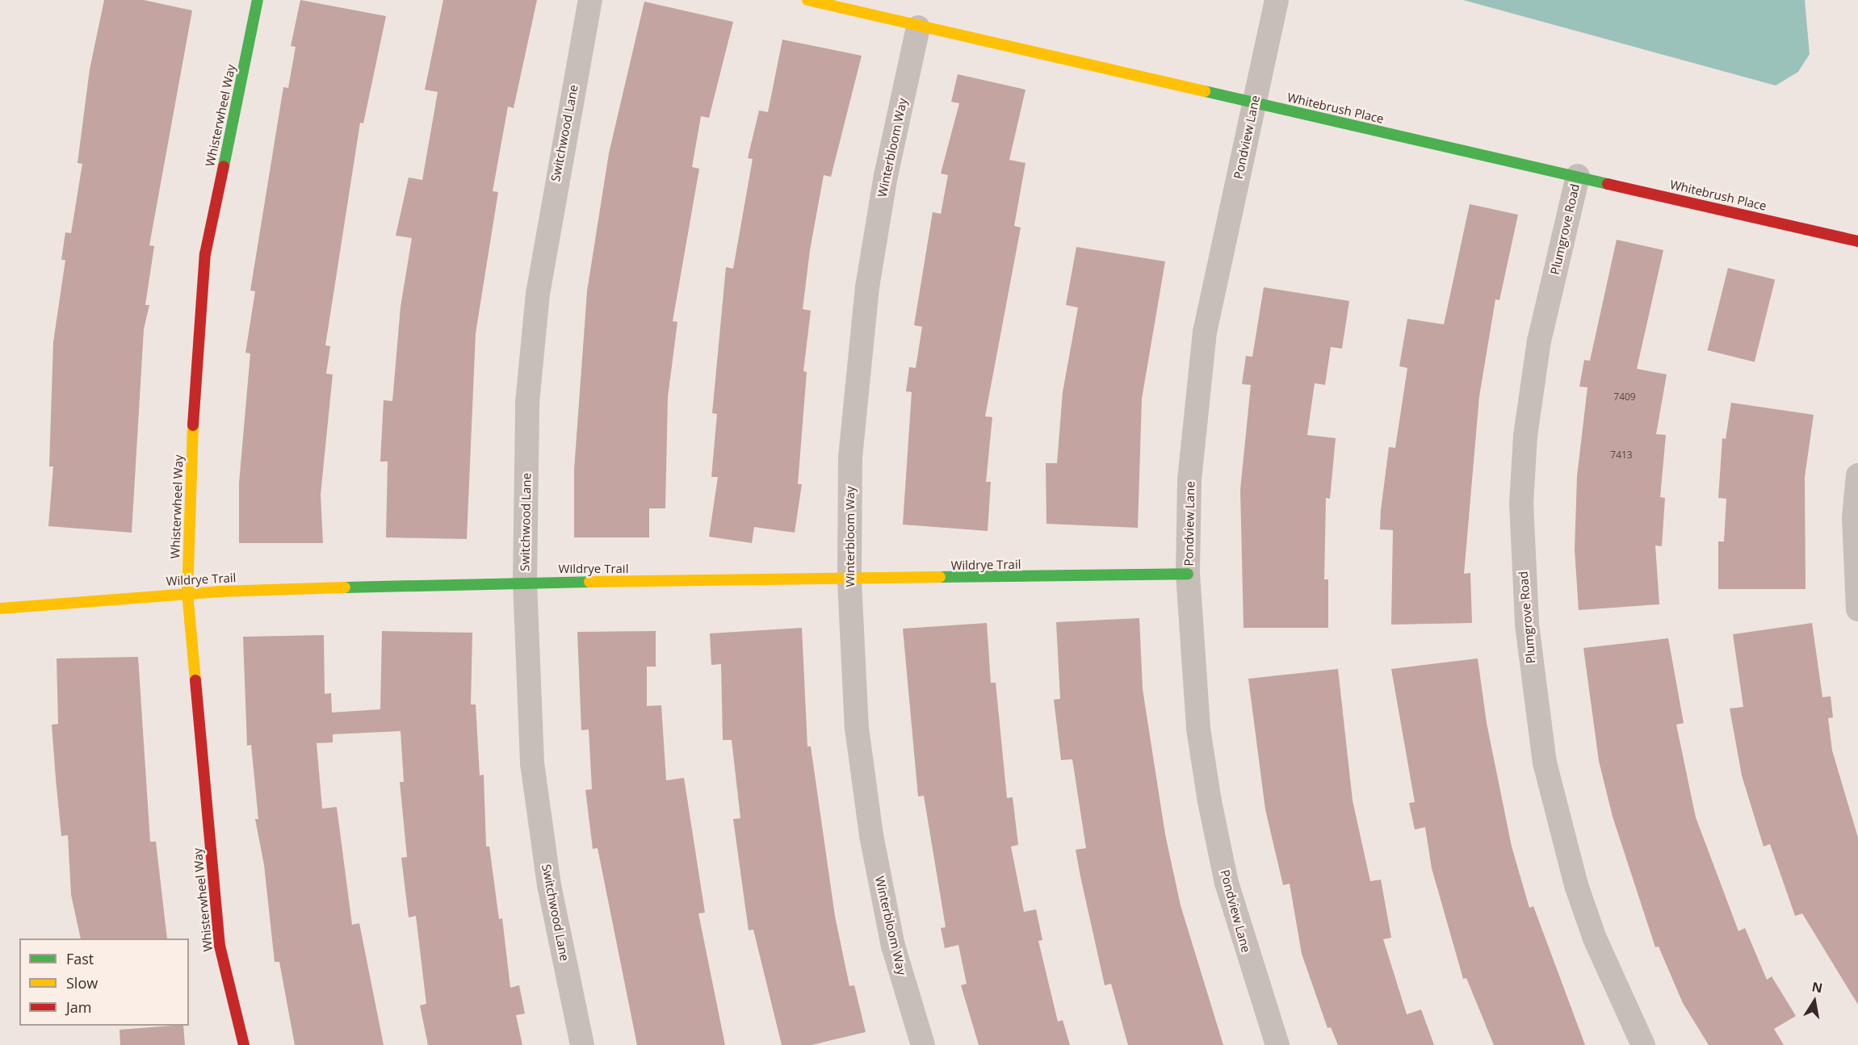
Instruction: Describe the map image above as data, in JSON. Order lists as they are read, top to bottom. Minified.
{"streets":{"street":["Whitebrush Place","Whisterwheel Way","Switchwood Lane","Pondview Lane","Winterbloom Way","Plumgrove Road","Wildrye Trail"]},"crossings":[["Whitebrush Place","Pondview Lane"],["Whitebrush Place","Winterbloom Way"],["Whitebrush Place","Plumgrove Road"],["Whisterwheel Way","Wildrye Trail"],["Switchwood Lane","Wildrye Trail"],["Pondview Lane","Wildrye Trail"],["Winterbloom Way","Wildrye Trail"]],"house_numbers":["7409","7413"],"legend":["Fast","Slow","Jam"],"north":"top"}
